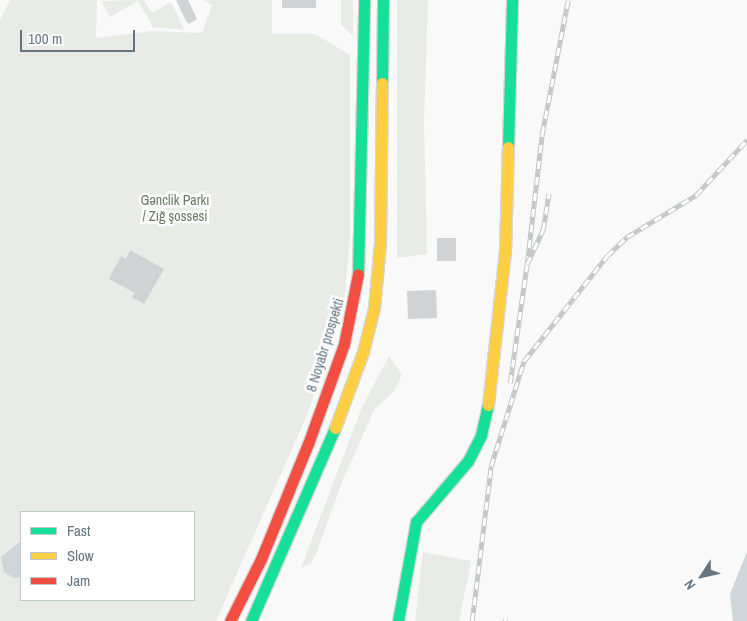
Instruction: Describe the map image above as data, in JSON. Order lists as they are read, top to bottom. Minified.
{"streets":{"main road":["8 Noyabr prospekti"]},"parks":["Gənclik Parkı / Zığ şossesi"],"legend":["Fast","Slow","Jam"],"scale_bar":"100 m","north":"bottom left"}
